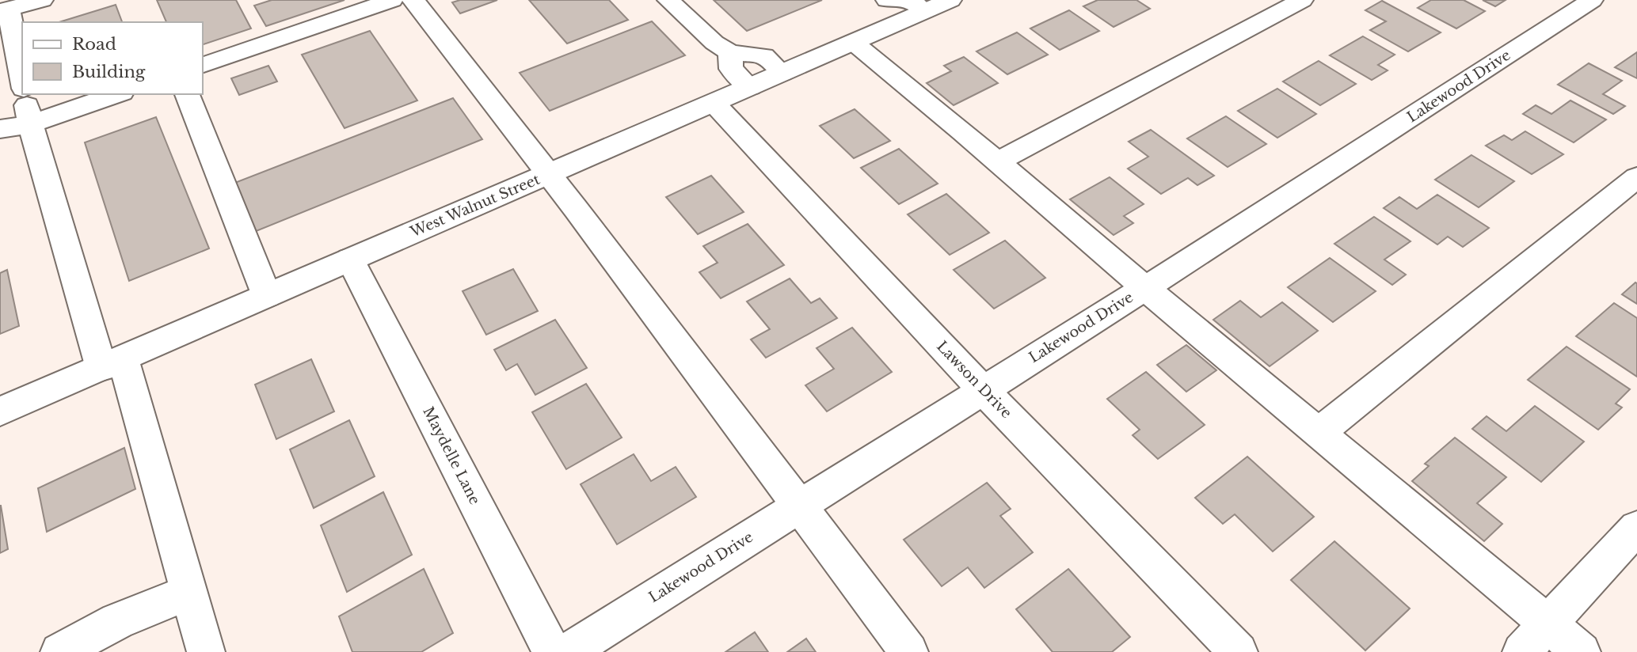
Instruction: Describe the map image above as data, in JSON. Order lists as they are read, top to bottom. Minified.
{"streets":{"street":["Lakewood Drive","West Walnut Street","Lawson Drive","Maydelle Lane"]},"crossings":[["Lakewood Drive","Lawson Drive"],["West Walnut Street","Lawson Drive"],["West Walnut Street","Maydelle Lane"]],"legend":["Road","Building"]}
